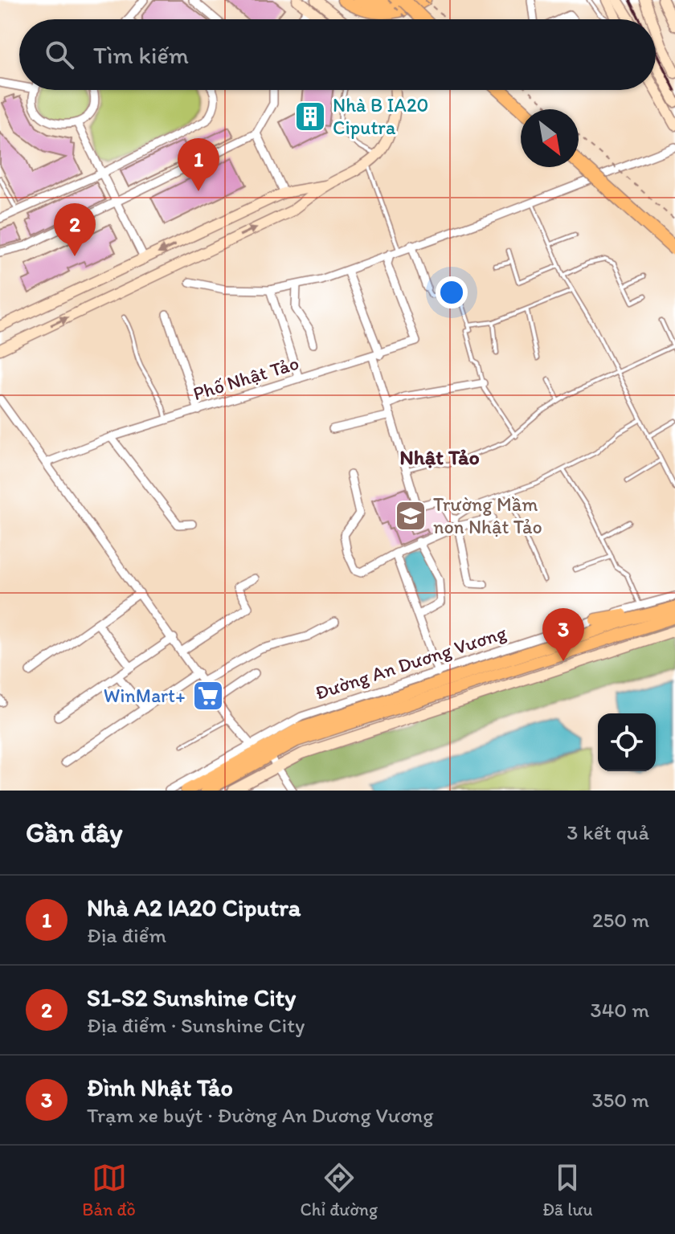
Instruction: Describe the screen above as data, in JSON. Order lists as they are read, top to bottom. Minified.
{"streets":{"main road":["Đường An Dương Vương"],"street":["Phố Nhật Tảo"]},"districts":["Nhật Tảo"],"places":{"building":["Nhà B IA20 Ciputra"],"school or university":["Trường Mầm non Nhật Tảo"],"supermarket":["WinMart+"]},"north":"bottom right","page":{"search":"Tìm kiếm","pins":["1","2","3"],"heading":["Gần đây","3 kết quả"],"list":[{"mark":"1","name":"Nhà A2 IA20 Ciputra","note":"Địa điểm","value":"250 m"},{"mark":"2","name":"S1-S2 Sunshine City","note":"Địa điểm · Sunshine City","value":"340 m"},{"mark":"3","name":"Đình Nhật Tảo","note":"Trạm xe buýt · Đường An Dương Vương","value":"350 m"}],"nav":["Bản đồ","Chỉ đường","Đã lưu"]}}
